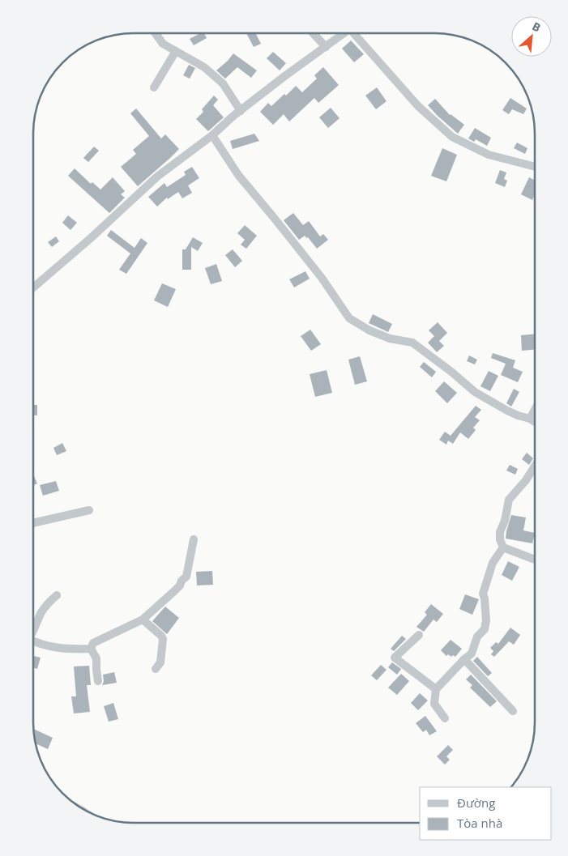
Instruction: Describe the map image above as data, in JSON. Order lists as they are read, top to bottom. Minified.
{"legend":["Đường","Tòa nhà"],"north":"top right"}
